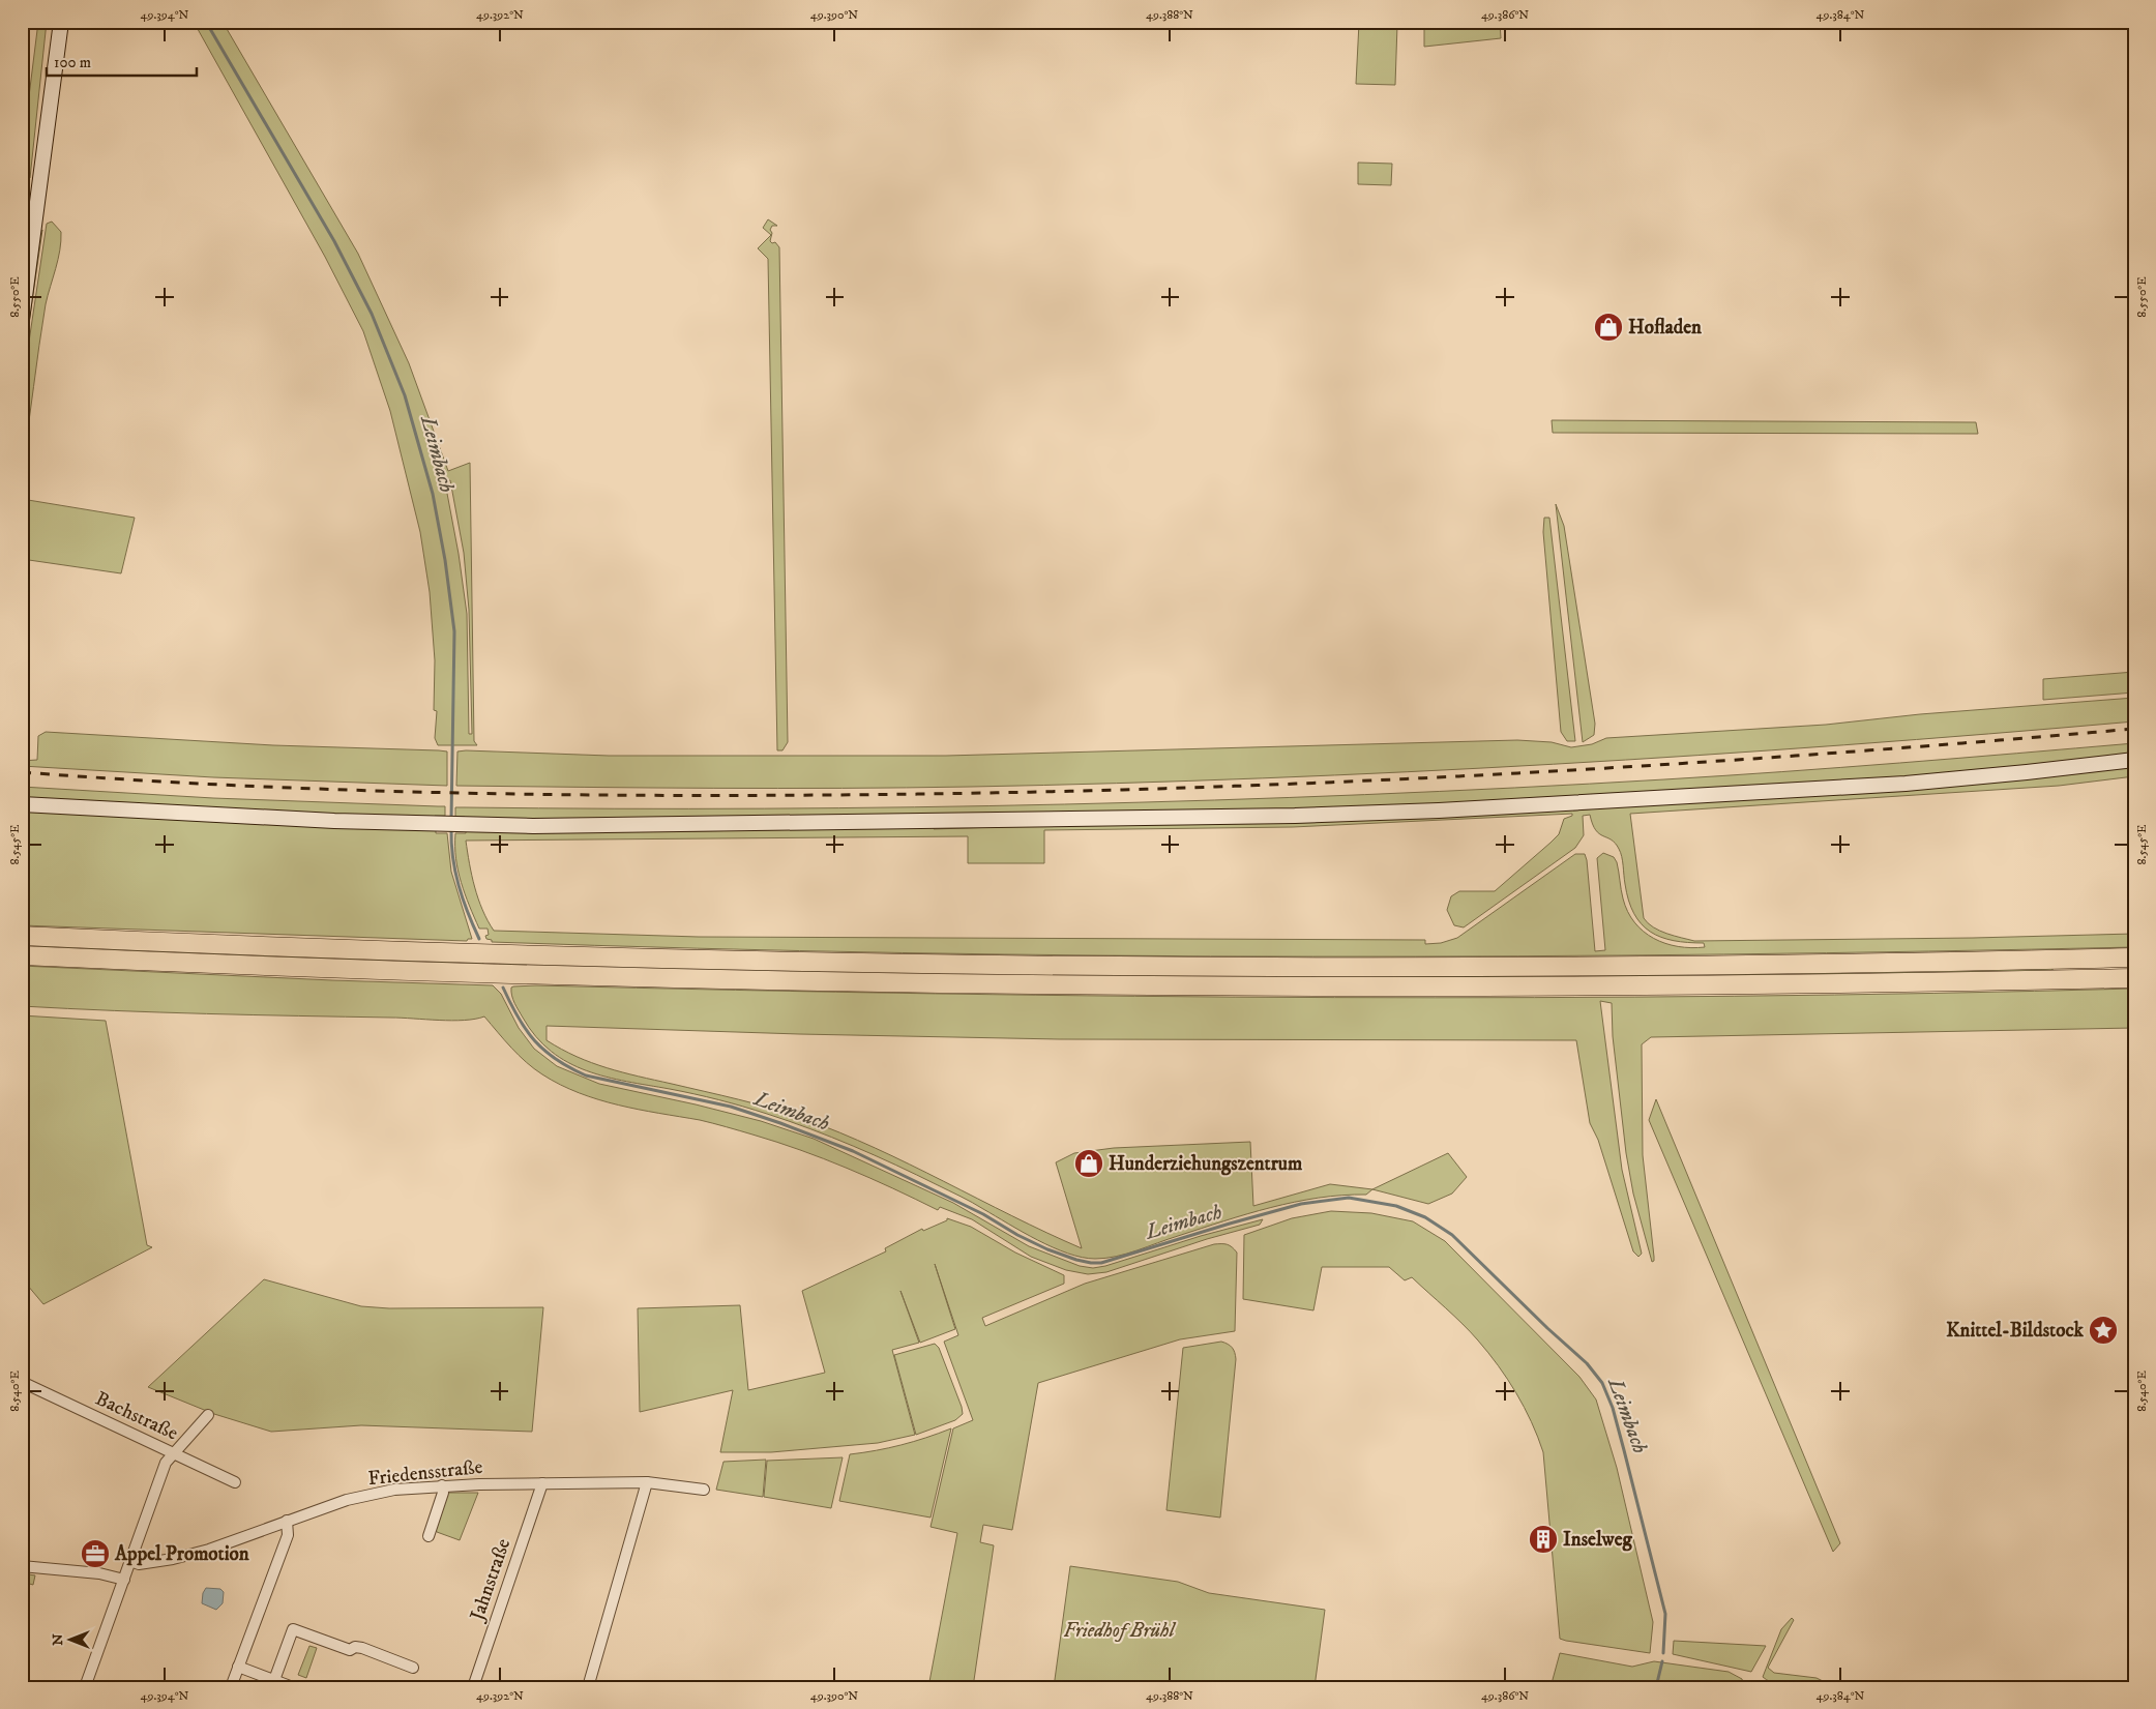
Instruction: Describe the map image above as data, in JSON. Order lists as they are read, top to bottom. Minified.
{"streets":{"street":["Bachstraße","Friedensstraße","Jahnstraße"]},"crossings":[["Friedensstraße","Jahnstraße"]],"water":["Leimbach"],"parks":["Friedhof Brühl"],"places":{"shop":["Hofladen","Hunderziehungszentrum"],"place":["Knittel-Bildstock"],"building":["Inselweg"],"office":["Appel Promotion"]},"scale_bar":"100 m","north":"left","coordinates":["49.394°N","49.392°N","49.390°N","49.388°N","49.386°N","49.384°N","8.550°E","8.545°E","8.540°E"]}
